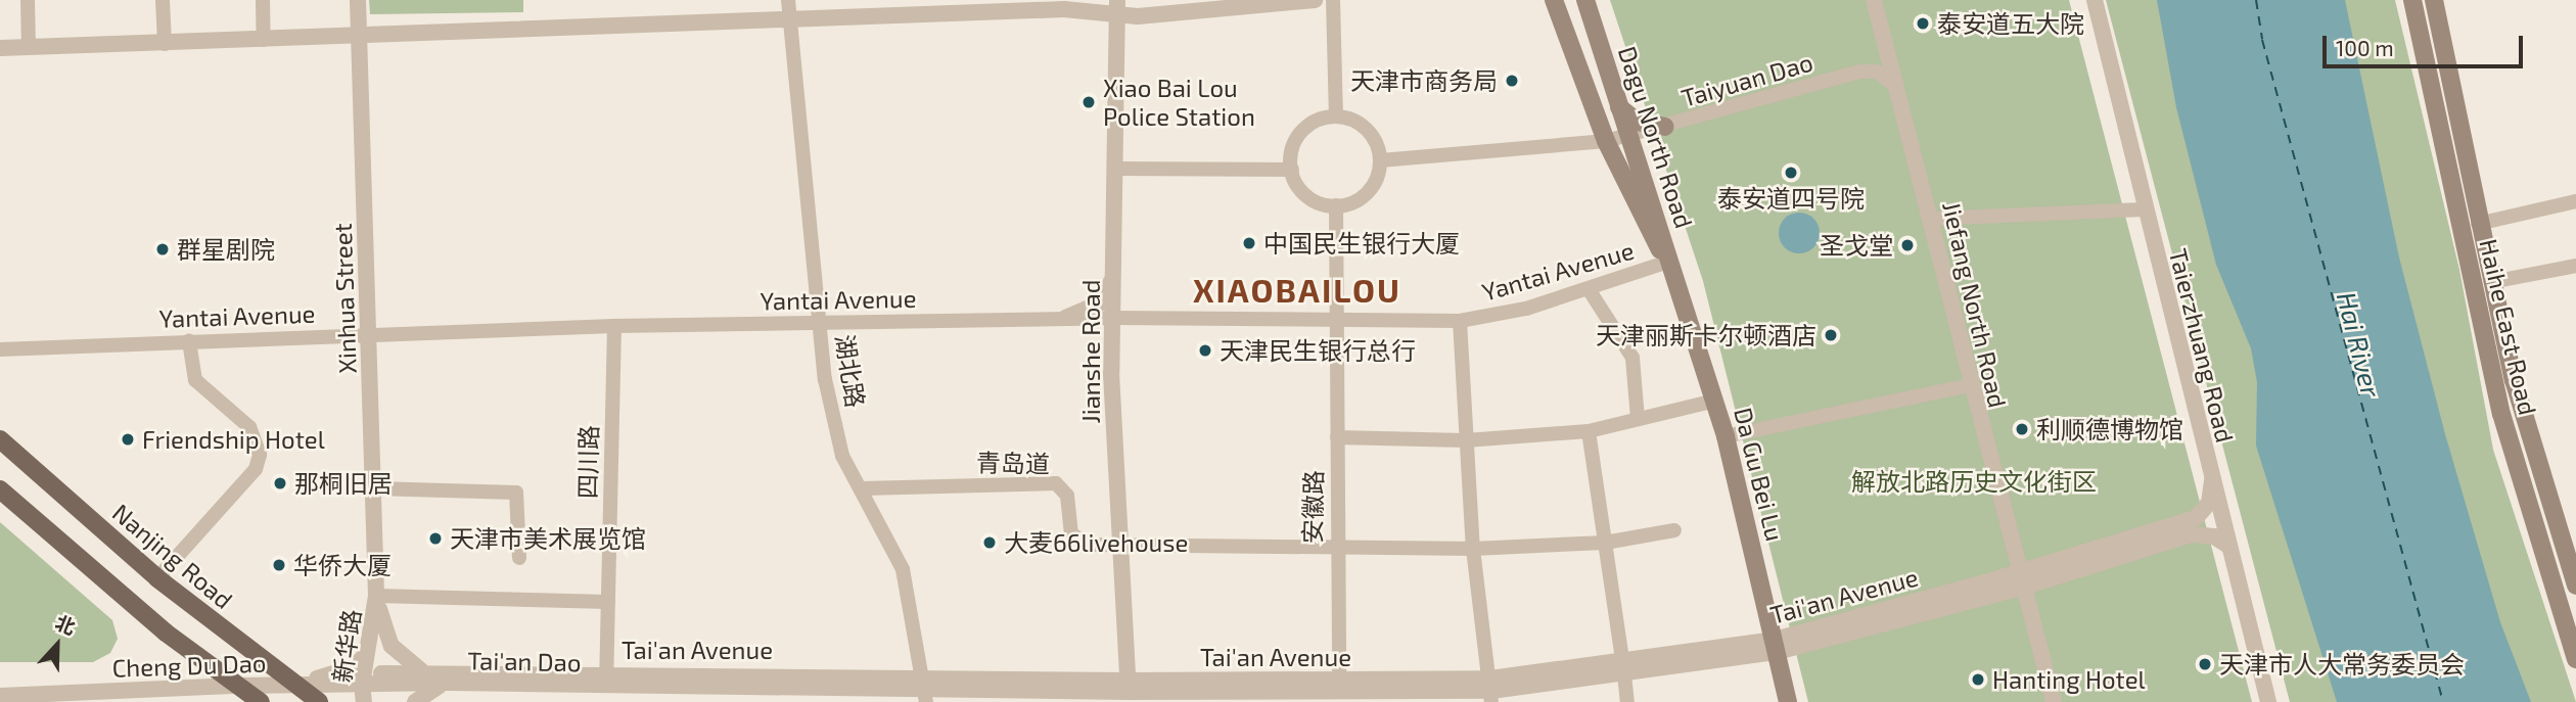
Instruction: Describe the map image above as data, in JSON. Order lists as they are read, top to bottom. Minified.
{"streets":{"main road":["Dagu North Road","Haihe East Road","Da Gu Bei Lu","Nanjing Road"],"street":["Taiyuan Dao","Yantai Avenue","Xinhua Street","Jiefang North Road","Taierzhuang Road","Jianshe Road","湖北路","四川路","青岛道","安徽路","Tai'an Avenue","新华路","Tai'an Dao","Cheng Du Dao"]},"crossings":[["Taiyuan Dao","Dagu North Road"],["Taiyuan Dao","Jiefang North Road"],["Taiyuan Dao","安徽路"],["Dagu North Road","Yantai Avenue"],["Dagu North Road","Da Gu Bei Lu"],["Yantai Avenue","Xinhua Street"],["Yantai Avenue","Jianshe Road"],["Yantai Avenue","湖北路"],["Yantai Avenue","四川路"],["Yantai Avenue","Da Gu Bei Lu"],["Yantai Avenue","安徽路"],["Xinhua Street","新华路"],["Jiefang North Road","Tai'an Avenue"],["Taierzhuang Road","Tai'an Avenue"],["Jianshe Road","青岛道"],["Jianshe Road","Tai'an Avenue"],["湖北路","青岛道"],["湖北路","Tai'an Avenue"],["湖北路","Tai'an Dao"],["四川路","Tai'an Avenue"],["四川路","Tai'an Dao"],["青岛道","安徽路"],["Da Gu Bei Lu","Tai'an Avenue"],["安徽路","Tai'an Avenue"],["Nanjing Road","Tai'an Dao"],["Nanjing Road","Cheng Du Dao"],["Tai'an Avenue","新华路"],["Tai'an Avenue","Tai'an Dao"],["新华路","Tai'an Dao"],["Tai'an Dao","Cheng Du Dao"]],"districts":["XIAOBAILOU"],"water":["Hai River"],"parks":["解放北路历史文化街区"],"places":["泰安道五大院","天津市商务局","Xiao Bai Lou Police Station","泰安道四号院","中国民生银行大厦","圣戈堂","群星剧院","天津丽斯卡尔顿酒店","天津民生银行总行","利顺德博物馆","Friendship Hotel","那桐旧居","天津市美术展览馆","大麦66livehouse","华侨大厦","天津市人大常务委员会","Hanting Hotel"],"scale_bar":"100 m","north":"top"}
